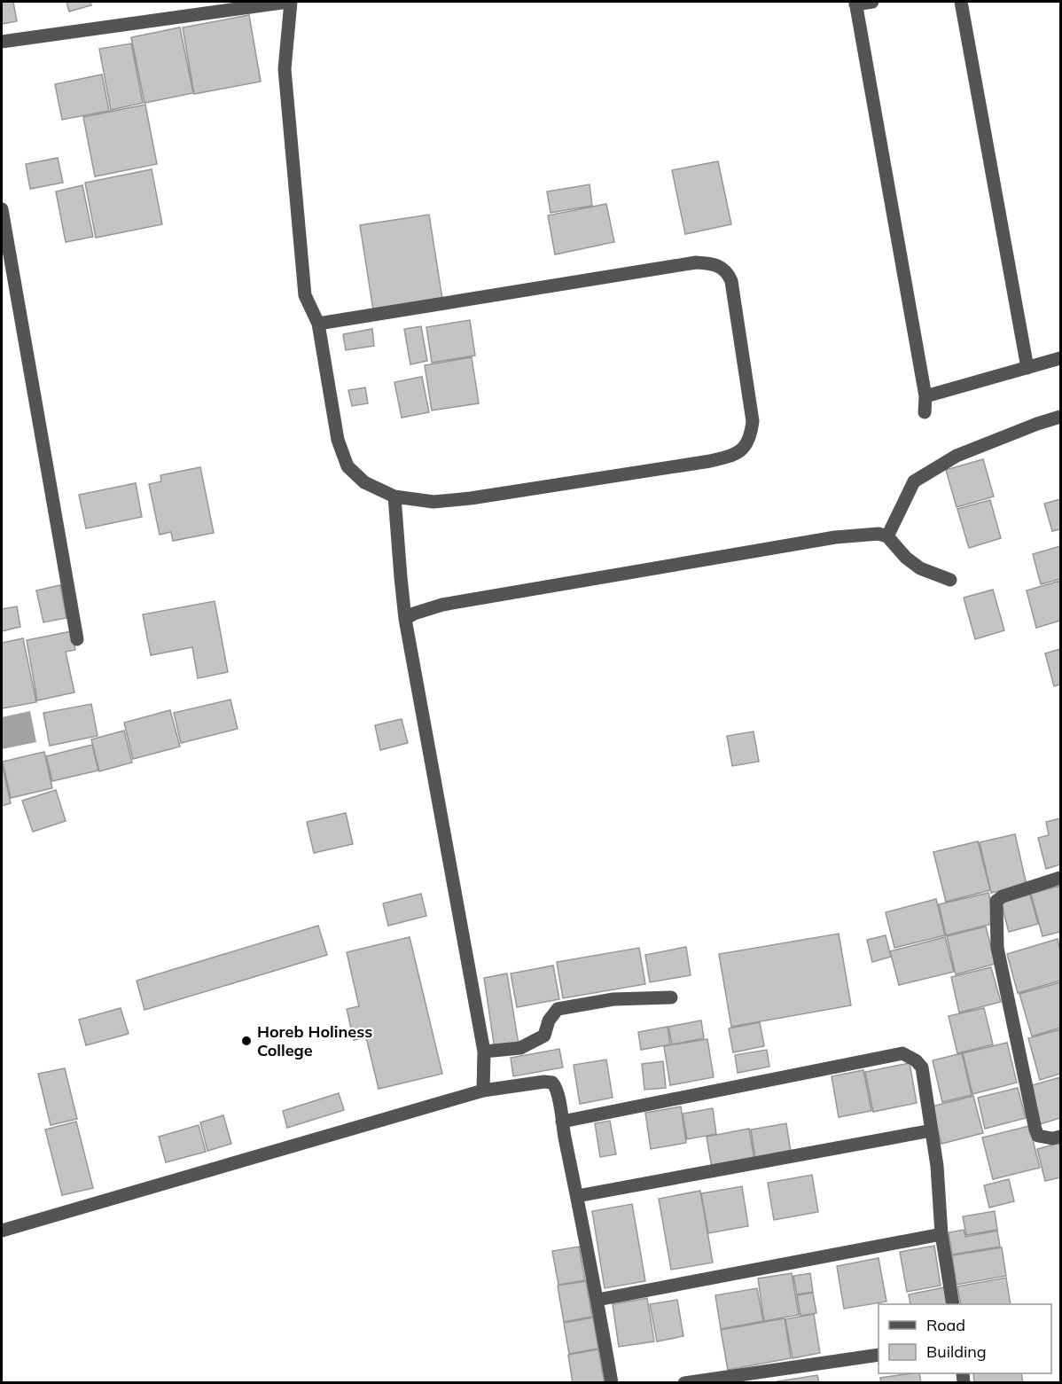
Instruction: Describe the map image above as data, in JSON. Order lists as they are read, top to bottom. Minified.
{"places":["Horeb Holiness College"],"legend":["Road","Building"]}
